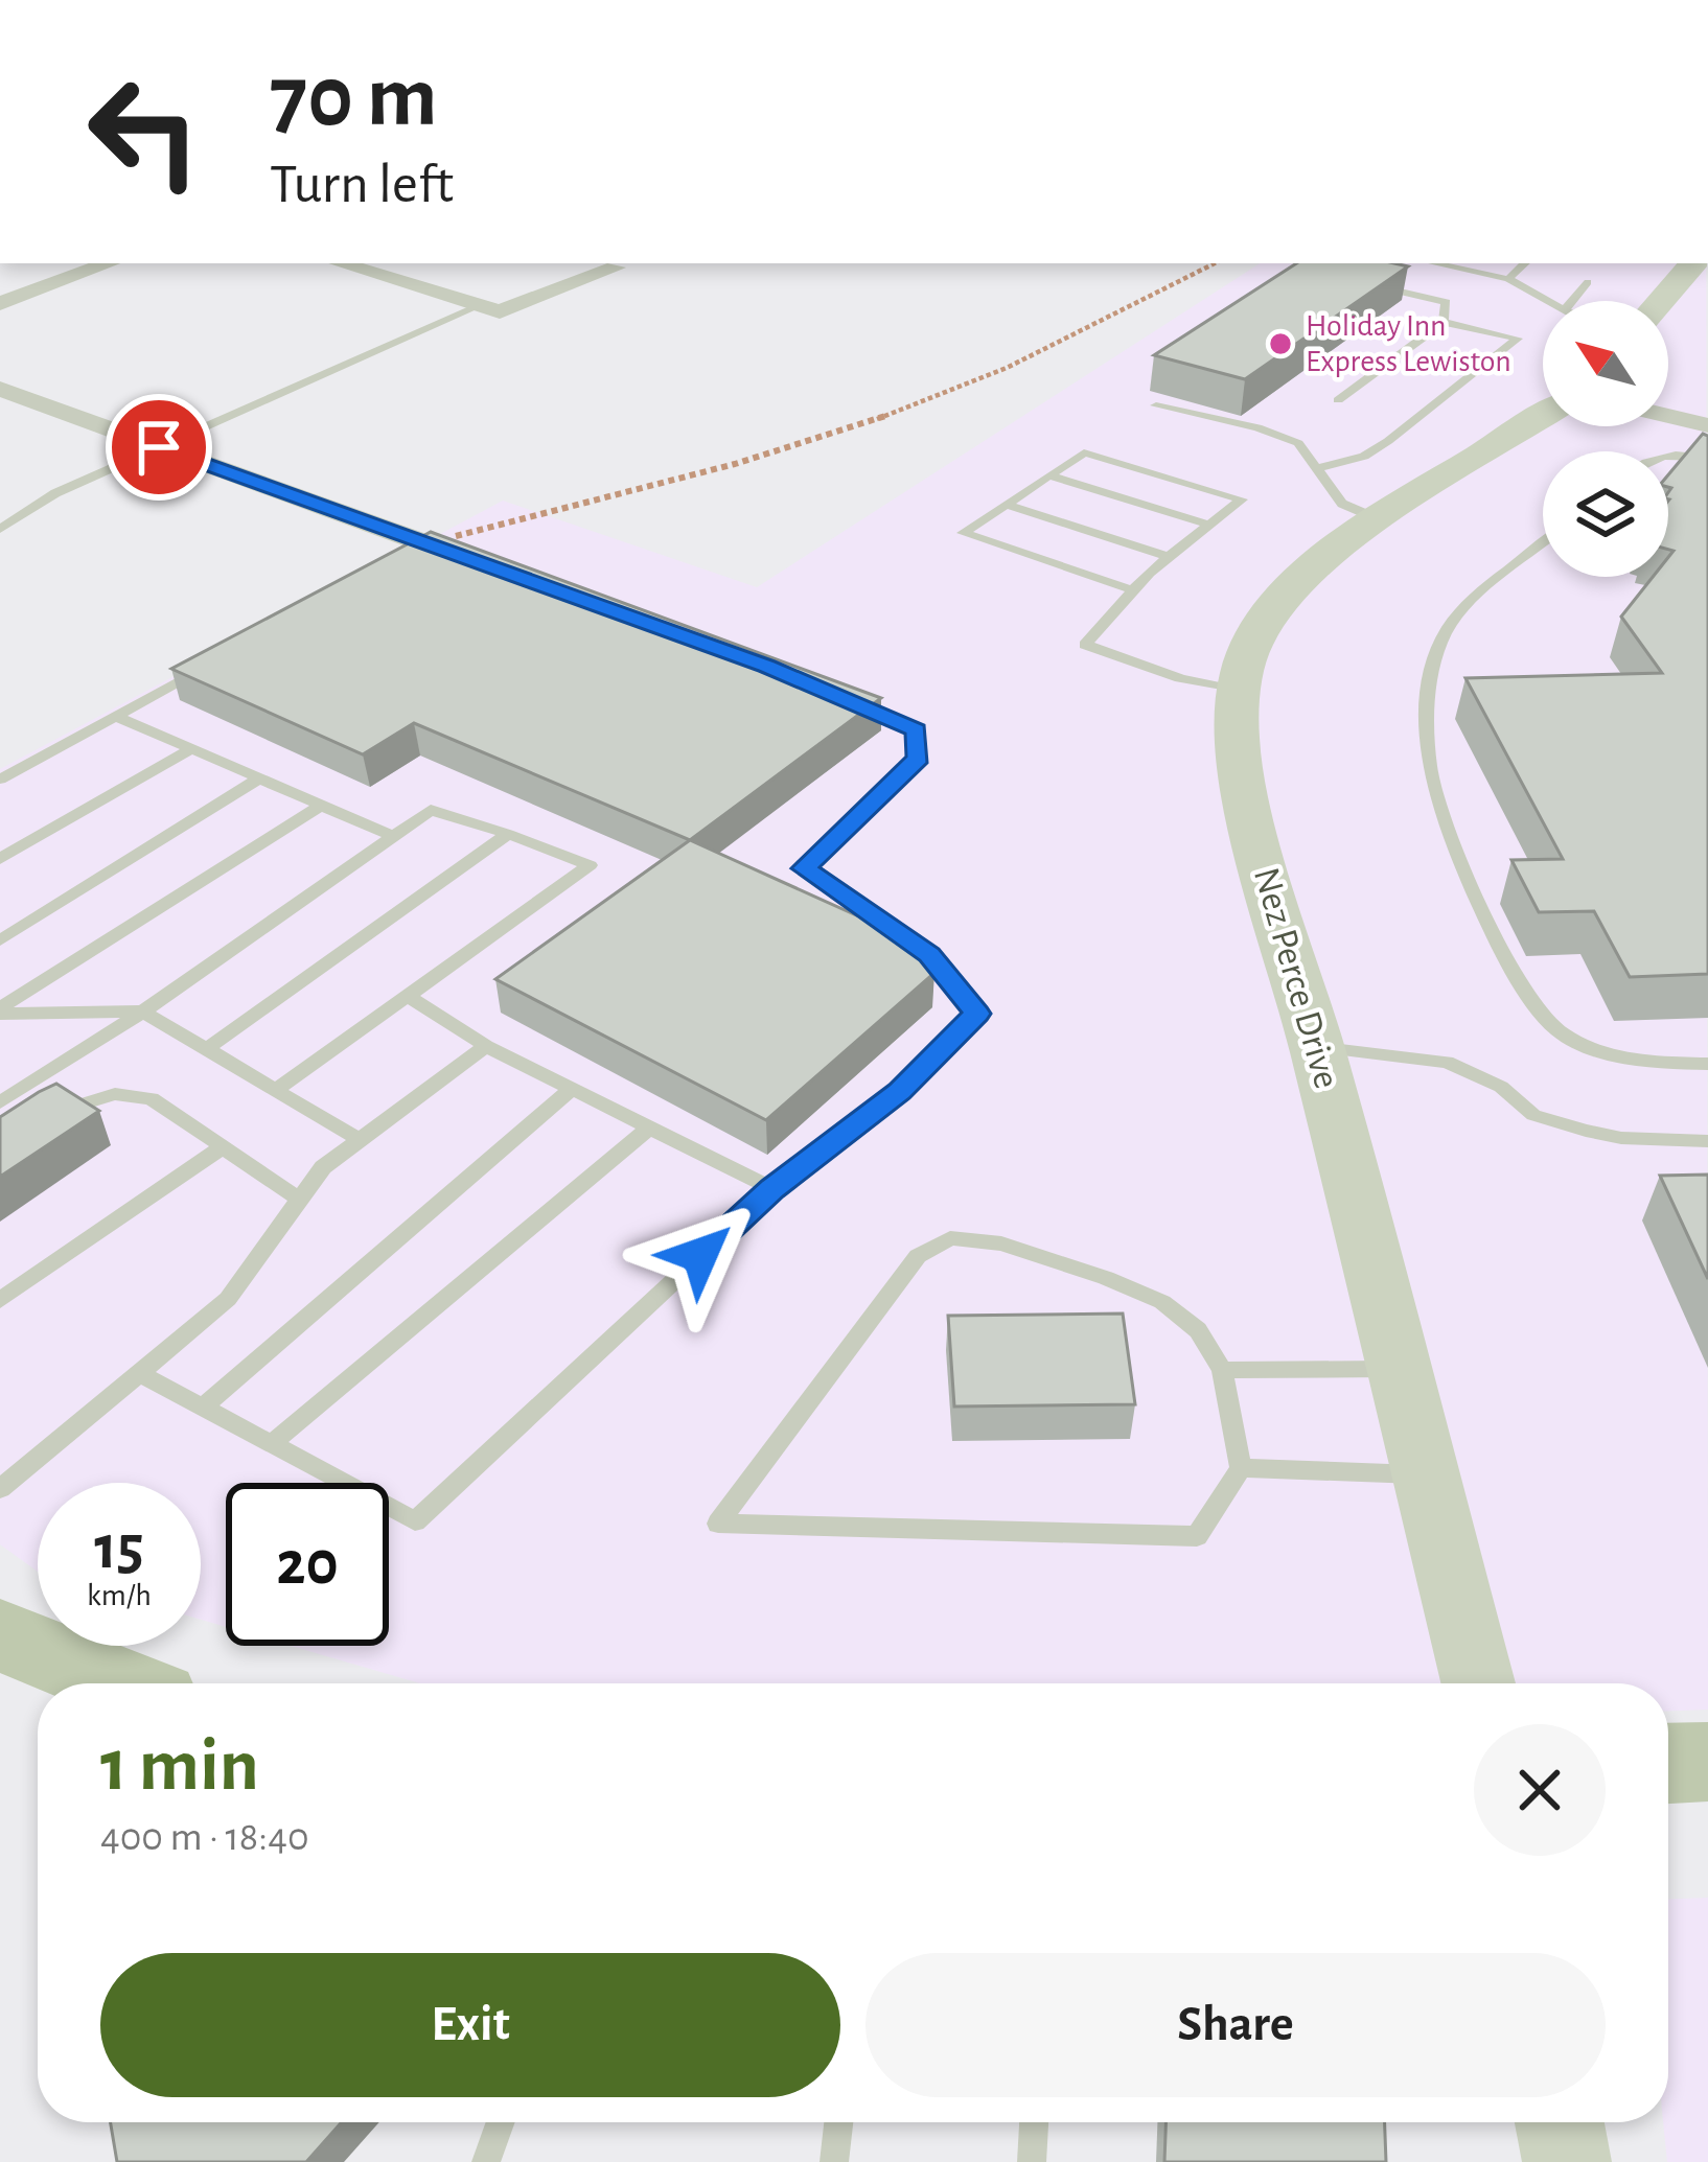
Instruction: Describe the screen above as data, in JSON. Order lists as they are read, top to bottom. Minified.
{"streets":{"street":["Nez Perce Drive"]},"places":["Holiday Inn Express Lewiston"],"north":"top left","page":{"turn":["70 m","Turn left"],"speed":"15 km/h","limit":"20","heading":["1 min","400 m · 18:40"],"buttons":["Exit","Share"]}}
